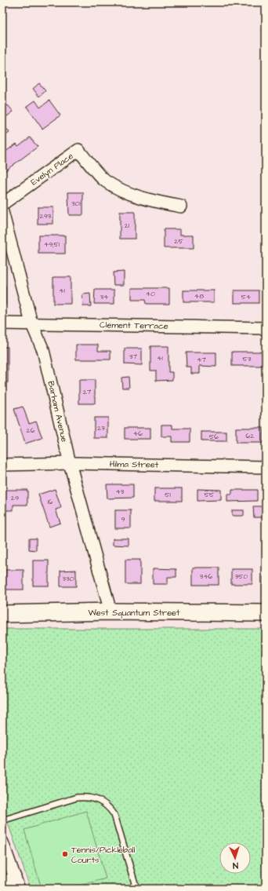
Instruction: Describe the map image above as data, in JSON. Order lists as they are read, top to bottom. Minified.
{"streets":{"main road":["West Squantum Street"],"street":["Evelyn Place","Clement Terrace","Barham Avenue","Hilma Street"]},"crossings":[["Clement Terrace","Barham Avenue"],["Barham Avenue","Hilma Street"],["Barham Avenue","West Squantum Street"]],"places":["Tennis/Pickleball Courts"],"house_numbers":["301","293","21","25","49;51","41","40","48","34","54","37","41","53","47","27","23","26","46","62","56","43","51","55","29","16","9","346","350","330"],"north":"bottom"}
